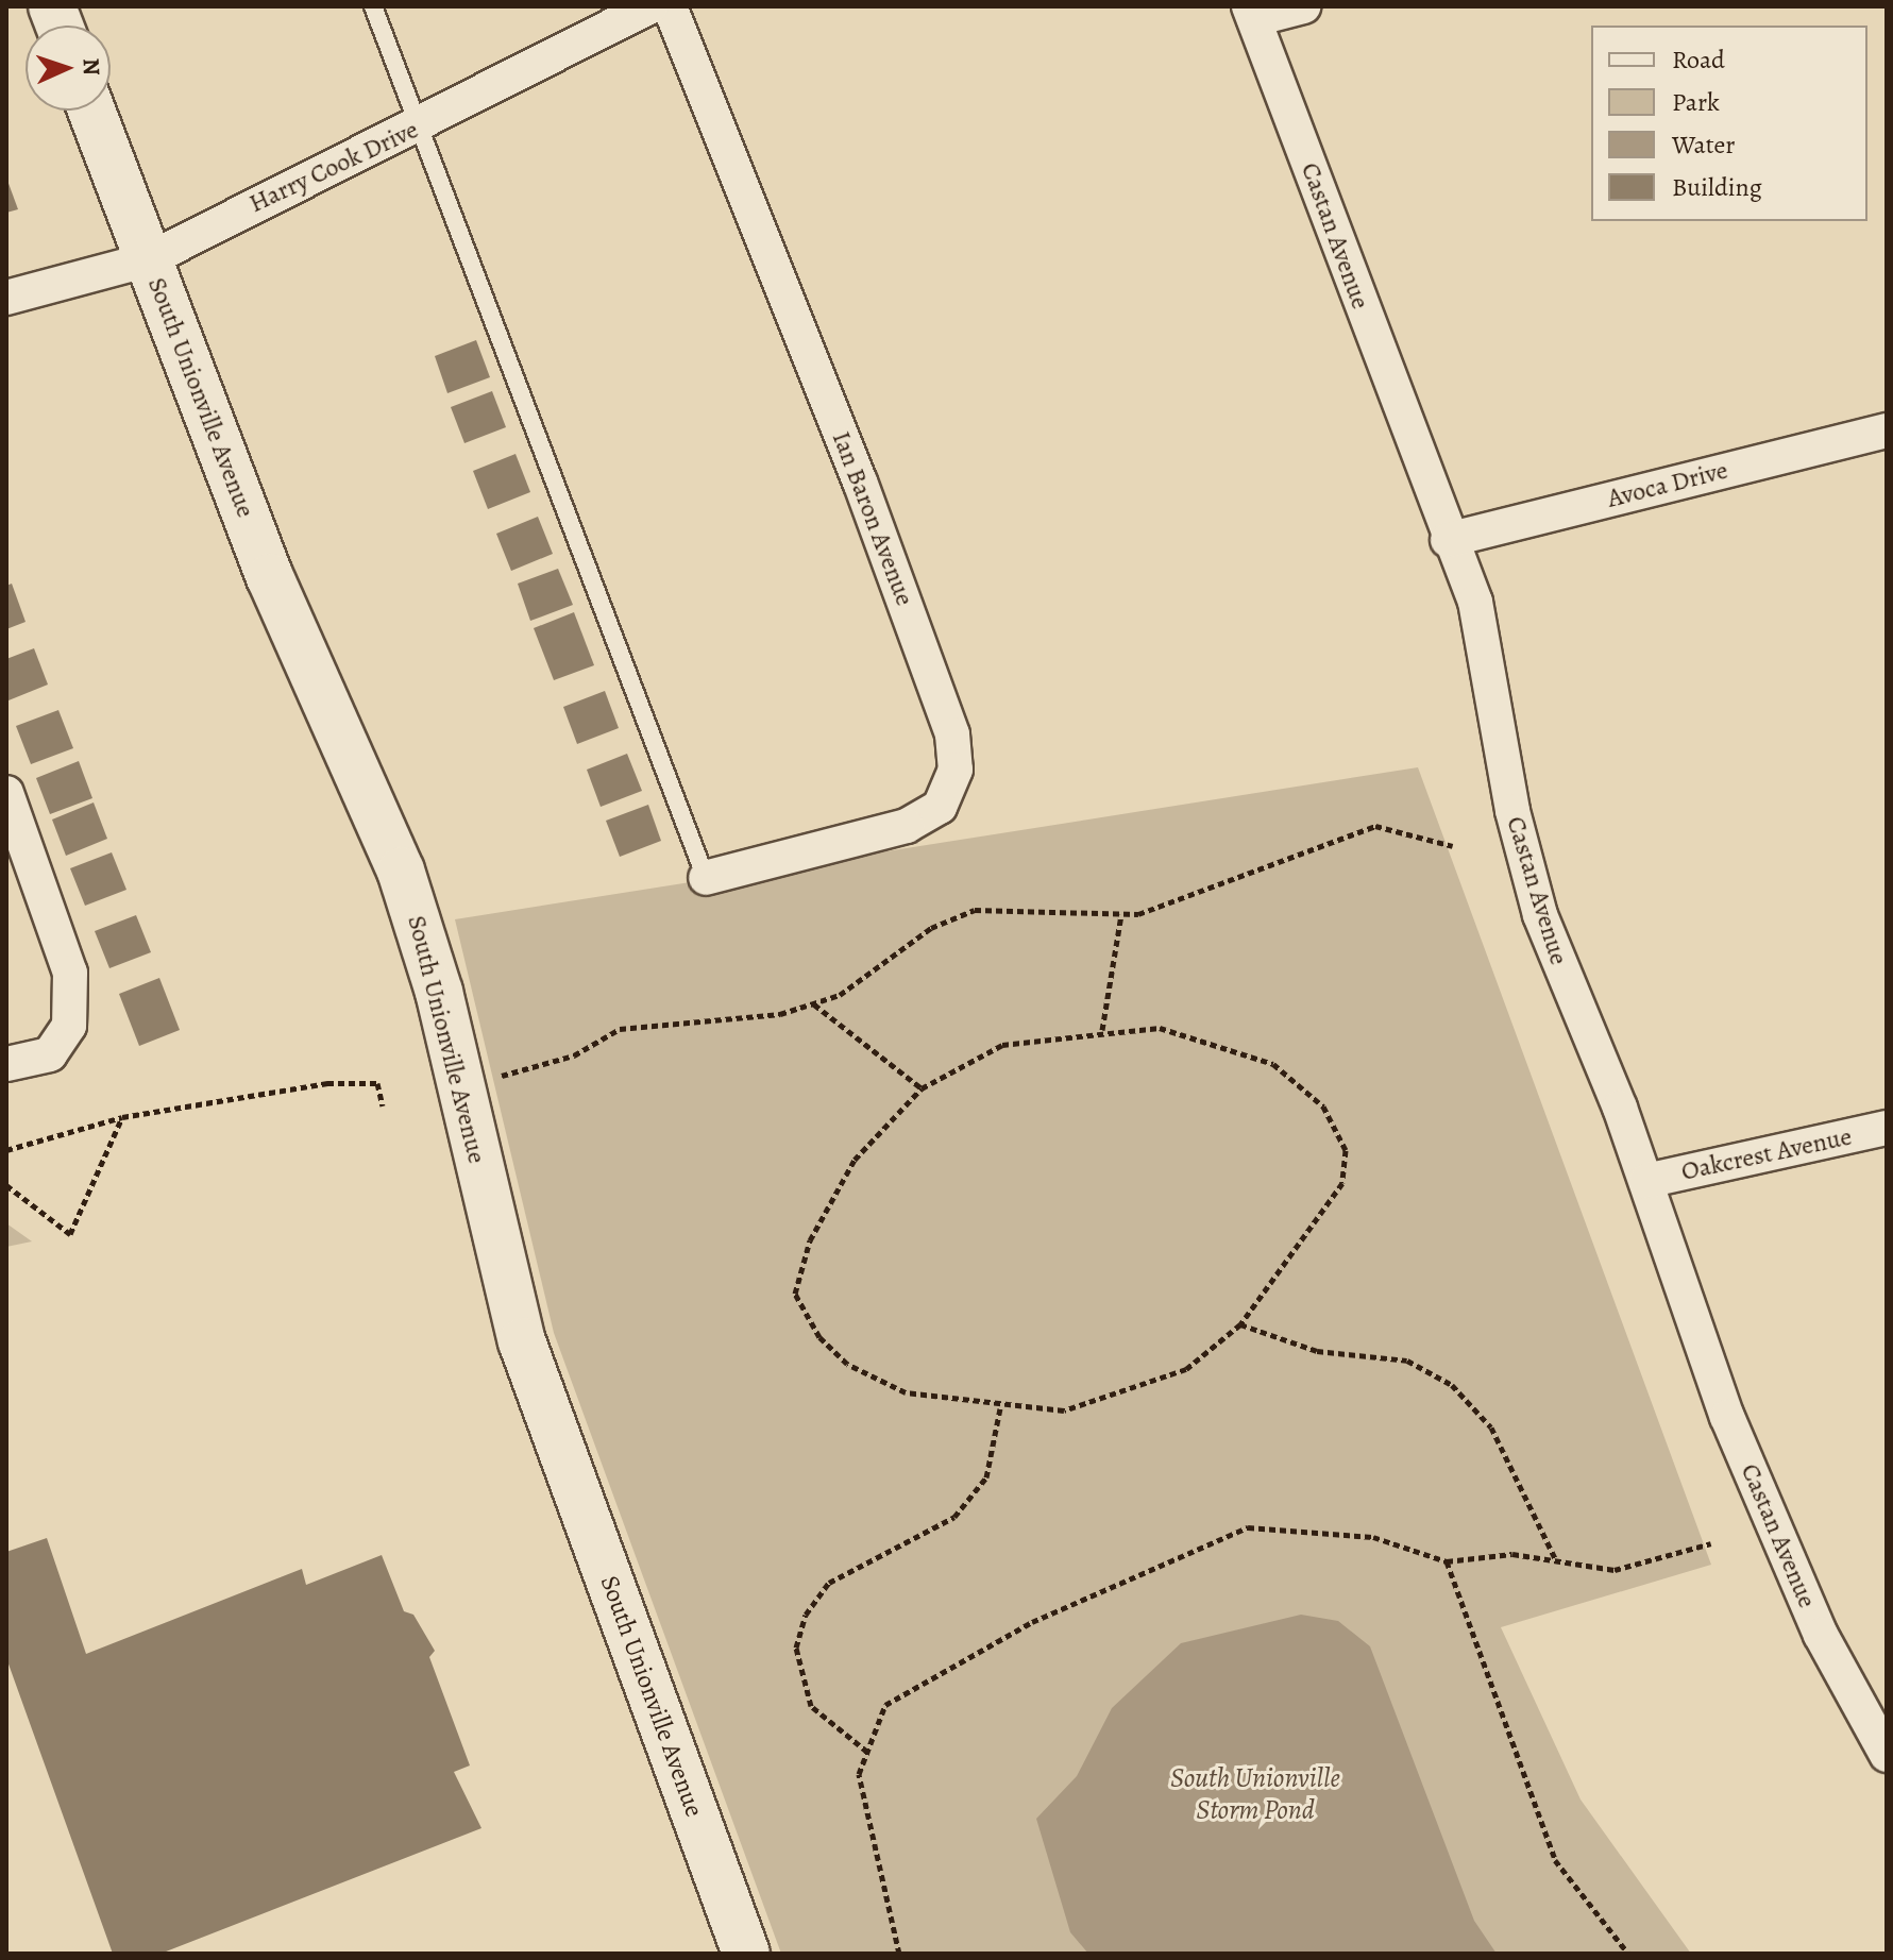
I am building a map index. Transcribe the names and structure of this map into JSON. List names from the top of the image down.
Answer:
{
  "streets": {
    "street": [
      "Harry Cook Drive",
      "Castan Avenue",
      "South Unionville Avenue",
      "Avoca Drive",
      "Ian Baron Avenue",
      "Oakcrest Avenue"
    ]
  },
  "crossings": [
    ["Harry Cook Drive", "South Unionville Avenue"],
    ["Castan Avenue", "Avoca Drive"],
    ["Castan Avenue", "Oakcrest Avenue"]
  ],
  "water": ["South Unionville Storm Pond"],
  "legend": [
    "Road",
    "Park",
    "Water",
    "Building"
  ],
  "north": "right"
}
